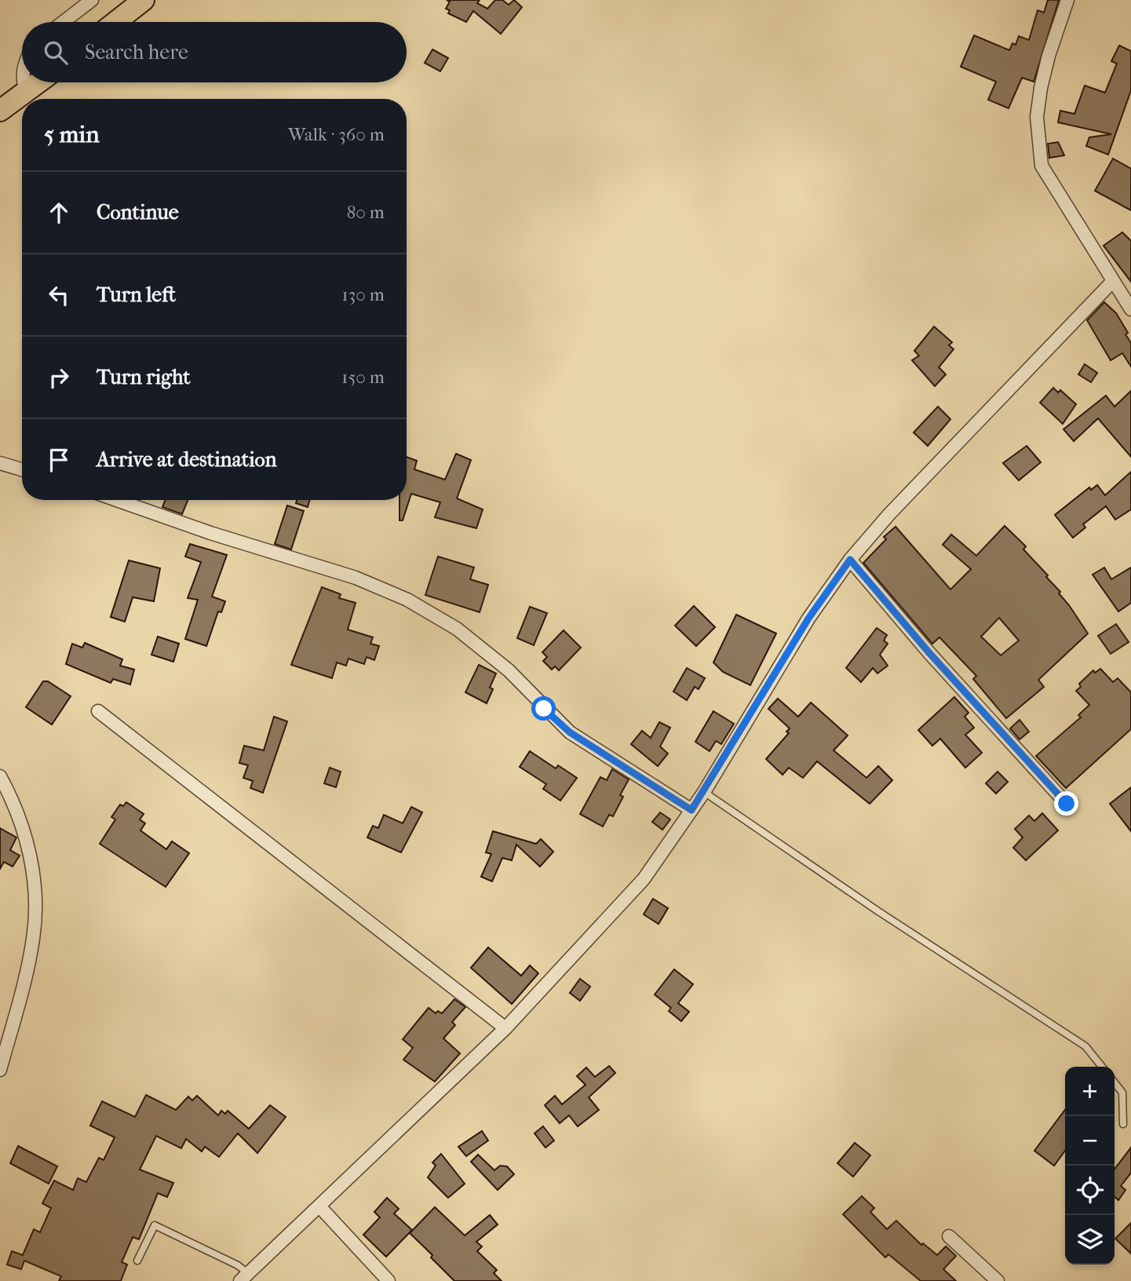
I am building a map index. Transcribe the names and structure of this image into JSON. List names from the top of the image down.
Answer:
{
  "page": {
    "search": "Search here",
    "heading": ["5 min", "Walk · 360 m"],
    "list": [
      ["Continue", "80 m"],
      ["Turn left", "130 m"],
      ["Turn right", "150 m"],
      "Arrive at destination"
    ],
    "map_buttons": ["+", "−"]
  }
}
